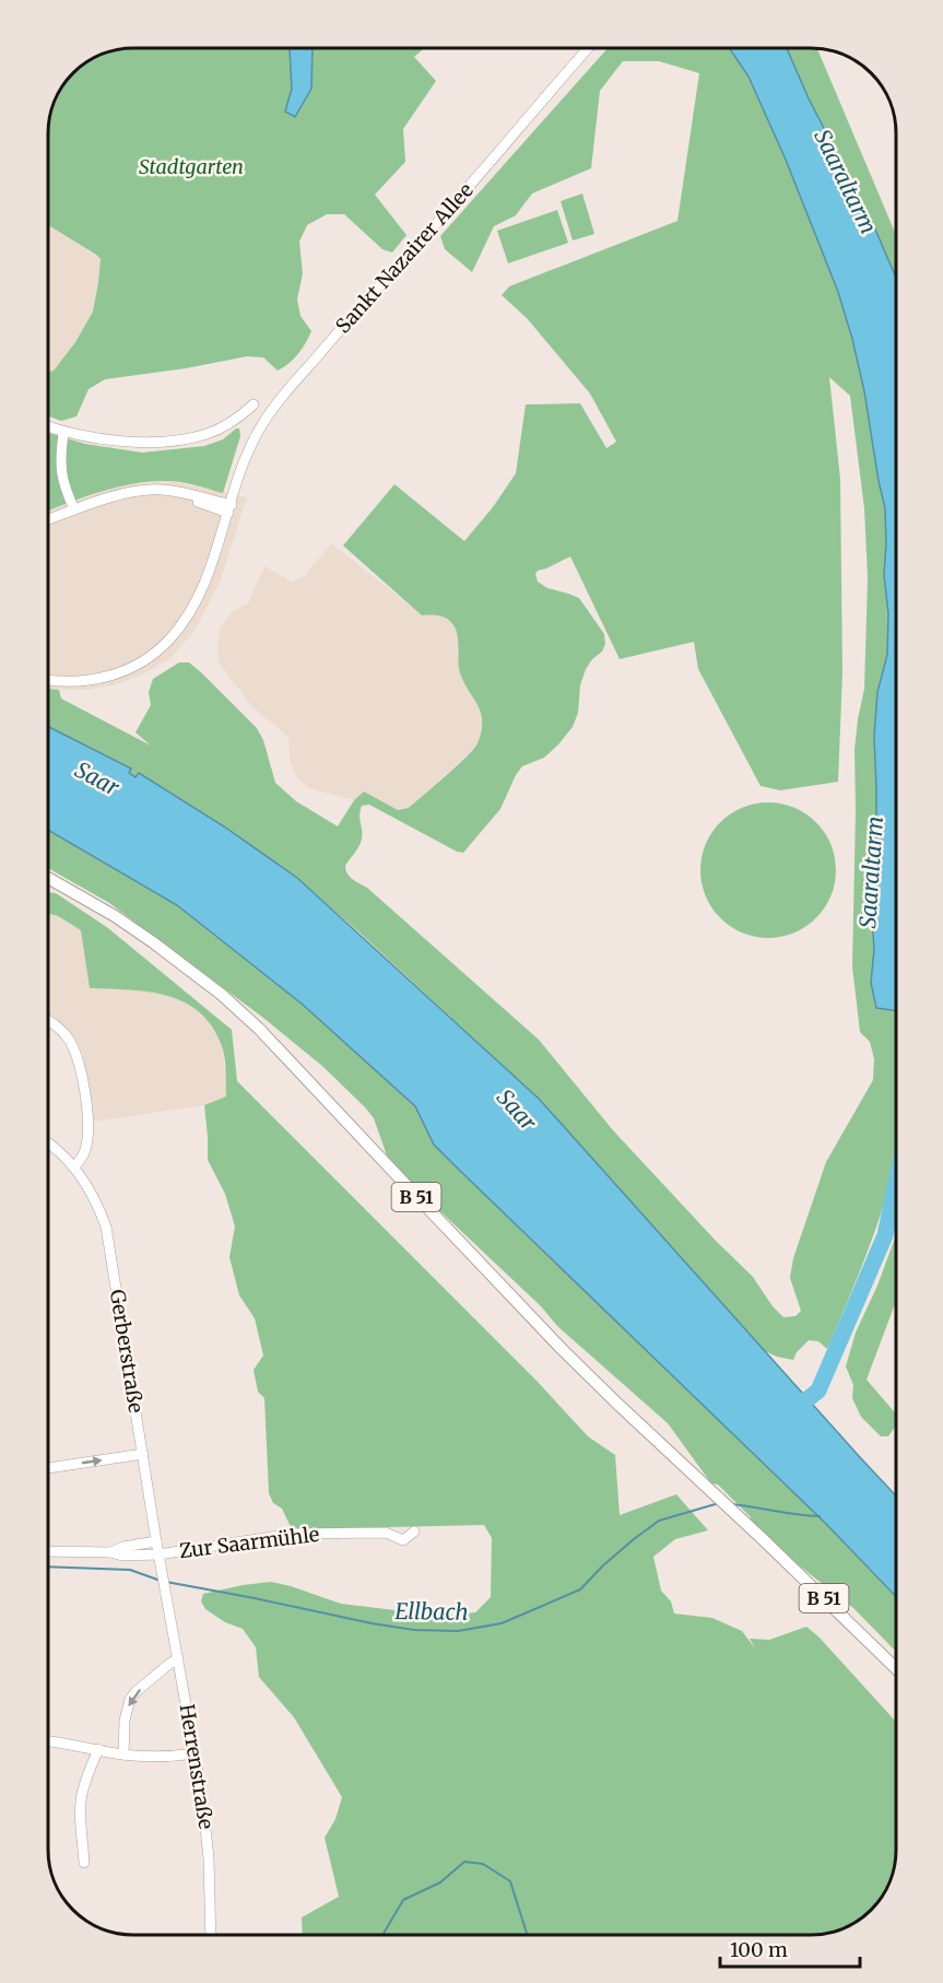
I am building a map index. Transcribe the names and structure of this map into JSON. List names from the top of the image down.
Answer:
{
  "streets": {
    "main road": ["B 51"],
    "street": [
      "Sankt Nazairer Allee",
      "Gerberstraße",
      "Zur Saarmühle",
      "Herrenstraße"
    ]
  },
  "crossings": [
    ["Gerberstraße", "Zur Saarmühle"],
    ["Gerberstraße", "Herrenstraße"]
  ],
  "water": ["Saaraltarm", "Saar", "Ellbach"],
  "parks": ["Stadtgarten"],
  "scale_bar": "100 m"
}
